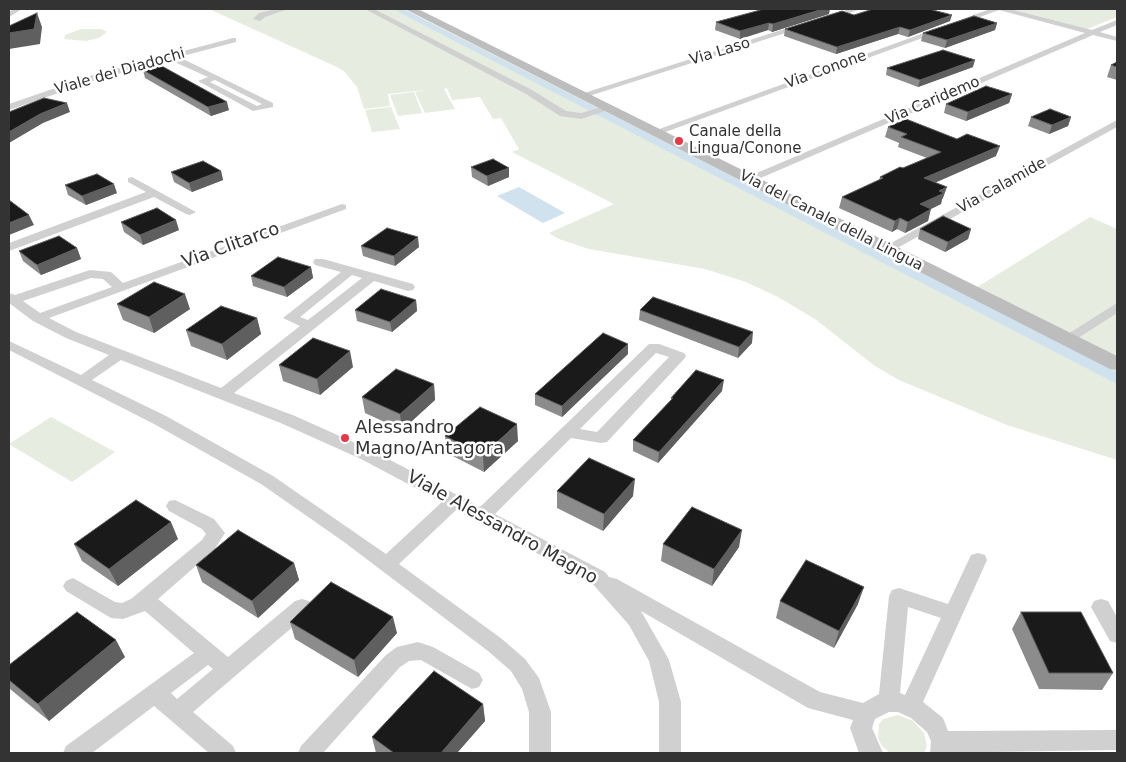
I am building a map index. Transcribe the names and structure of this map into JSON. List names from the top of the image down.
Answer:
{
  "streets": {
    "street": [
      "Via Laso",
      "Via Conone",
      "Viale dei Diadochi",
      "Via Caridemo",
      "Via Calamide",
      "Via del Canale della Lingua",
      "Via Clitarco",
      "Viale Alessandro Magno"
    ]
  },
  "crossings": [
    ["Via Laso", "Via del Canale della Lingua"],
    ["Via Conone", "Via del Canale della Lingua"],
    ["Via Caridemo", "Via del Canale della Lingua"],
    ["Via Calamide", "Via del Canale della Lingua"],
    ["Via Clitarco", "Viale Alessandro Magno"]
  ],
  "places": ["Canale della Lingua/Conone", "Alessandro Magno/Antagora"]
}
